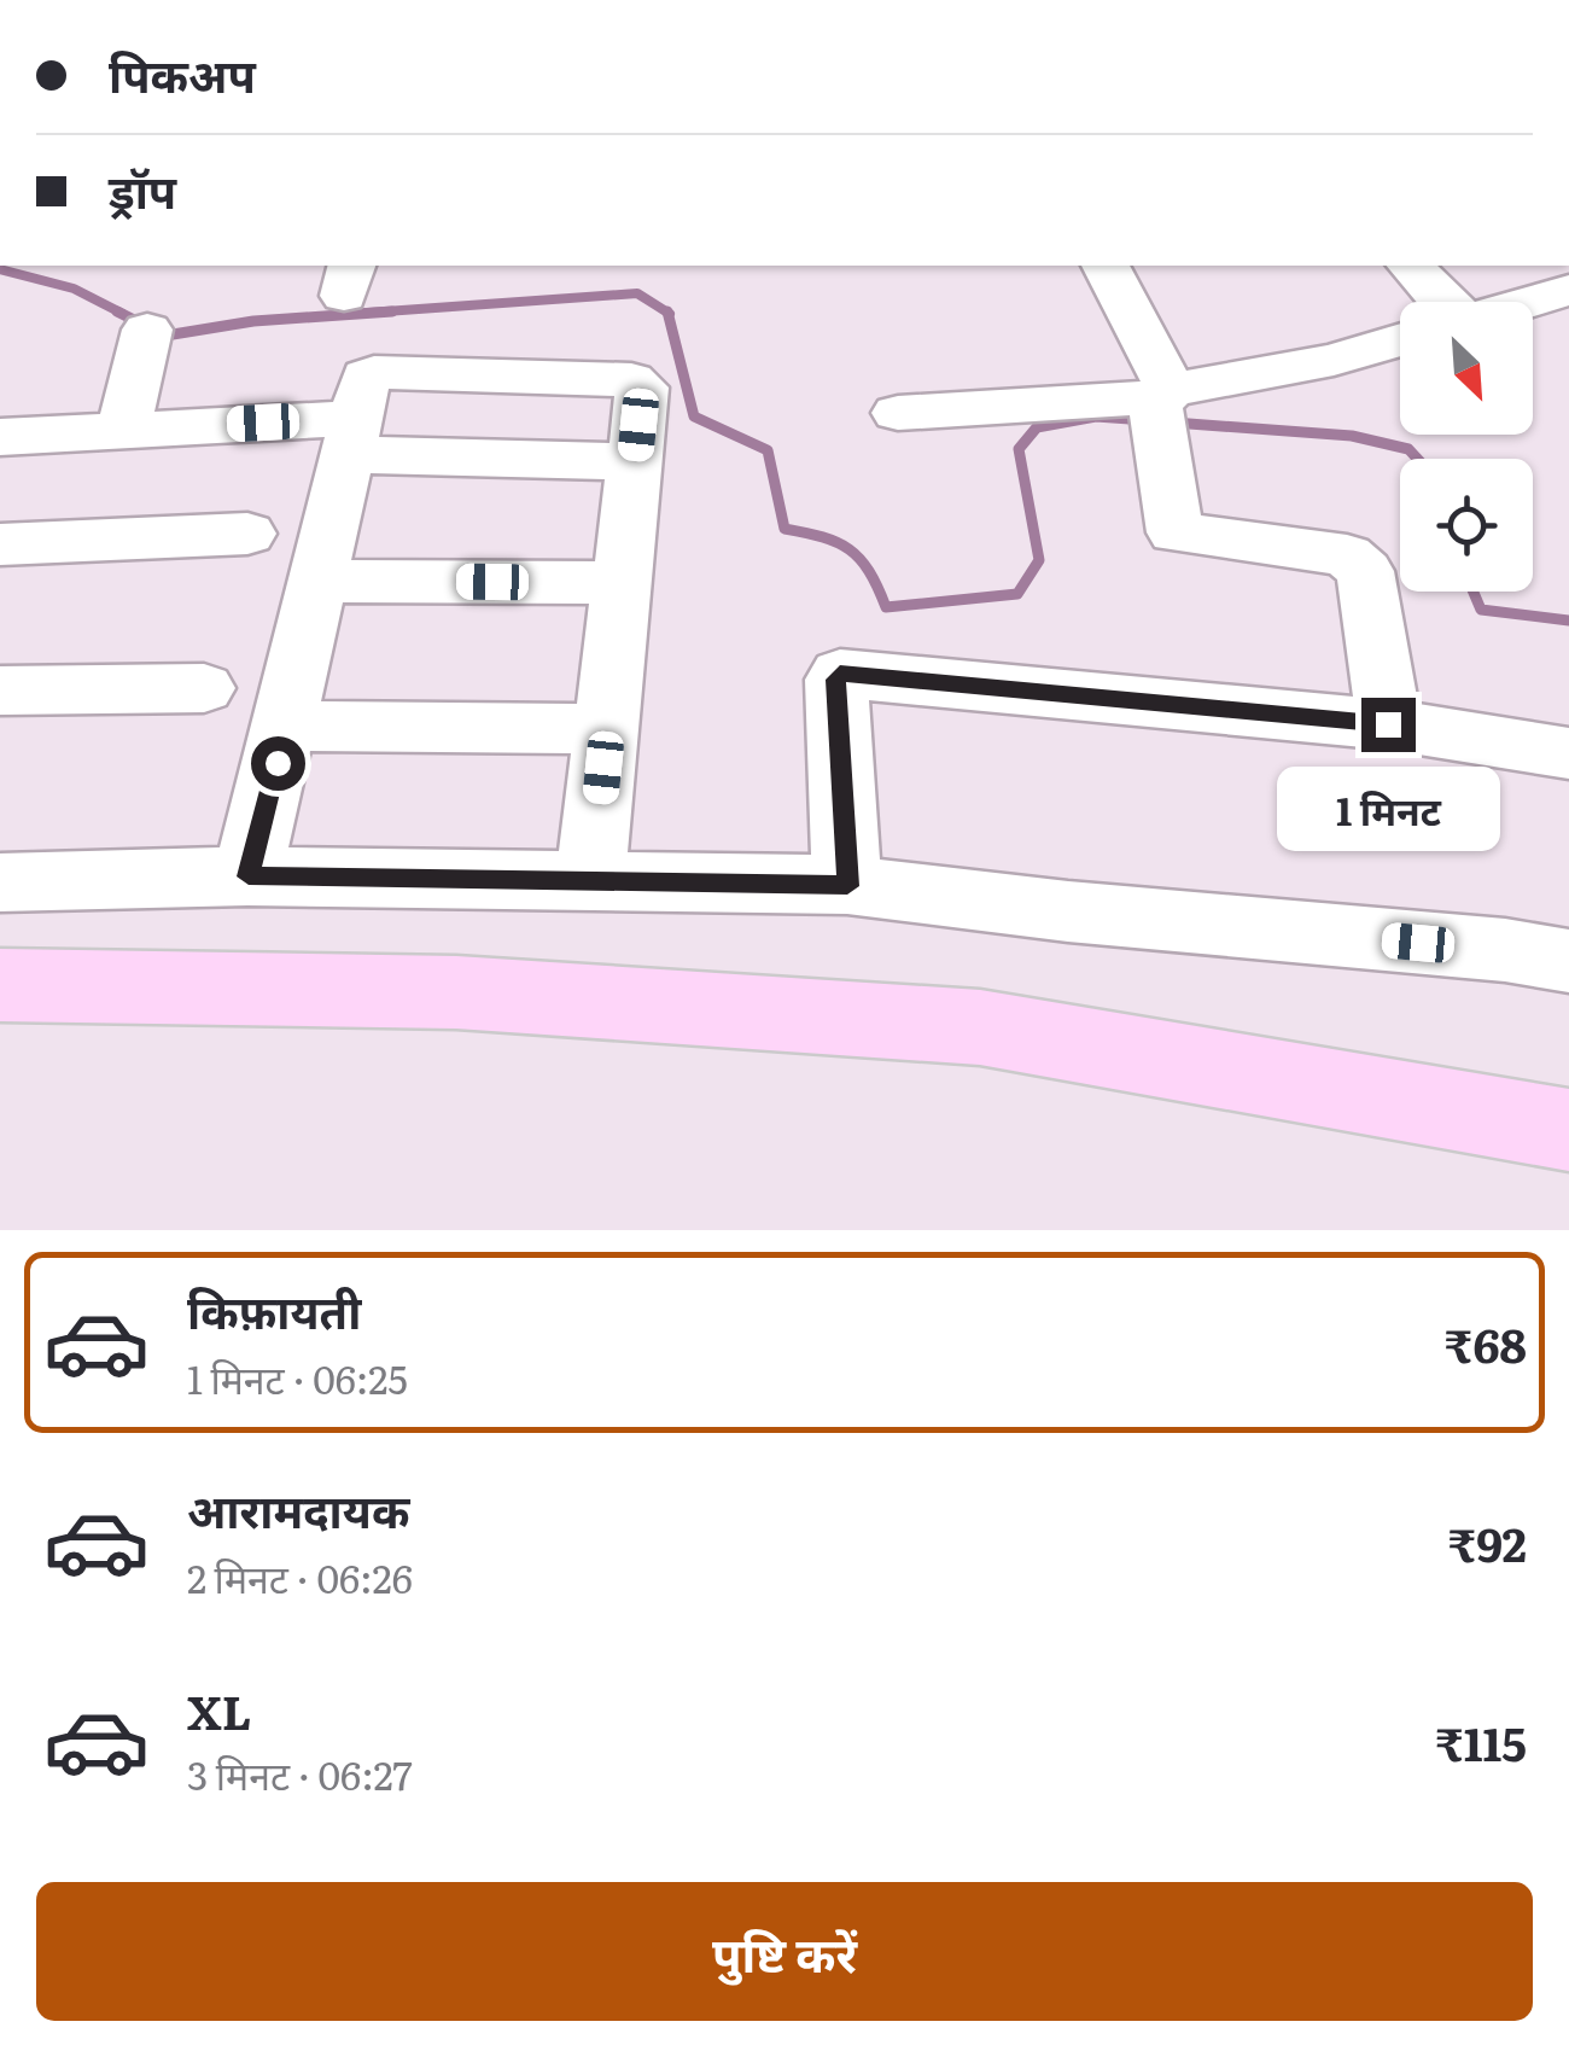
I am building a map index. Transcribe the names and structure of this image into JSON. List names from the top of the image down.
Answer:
{
  "north": "bottom right",
  "page": {
    "banner": ["पिकअप", "ड्रॉप"],
    "bubble": "1 मिनट",
    "list": [
      {
        "name": "किफ़ायती",
        "note": "1 मिनट · 06:25",
        "value": "₹68"
      },
      {
        "name": "आरामदायक",
        "note": "2 मिनट · 06:26",
        "value": "₹92"
      },
      {
        "name": "XL",
        "note": "3 मिनट · 06:27",
        "value": "₹115"
      }
    ],
    "buttons": "पुष्टि करें"
  }
}
